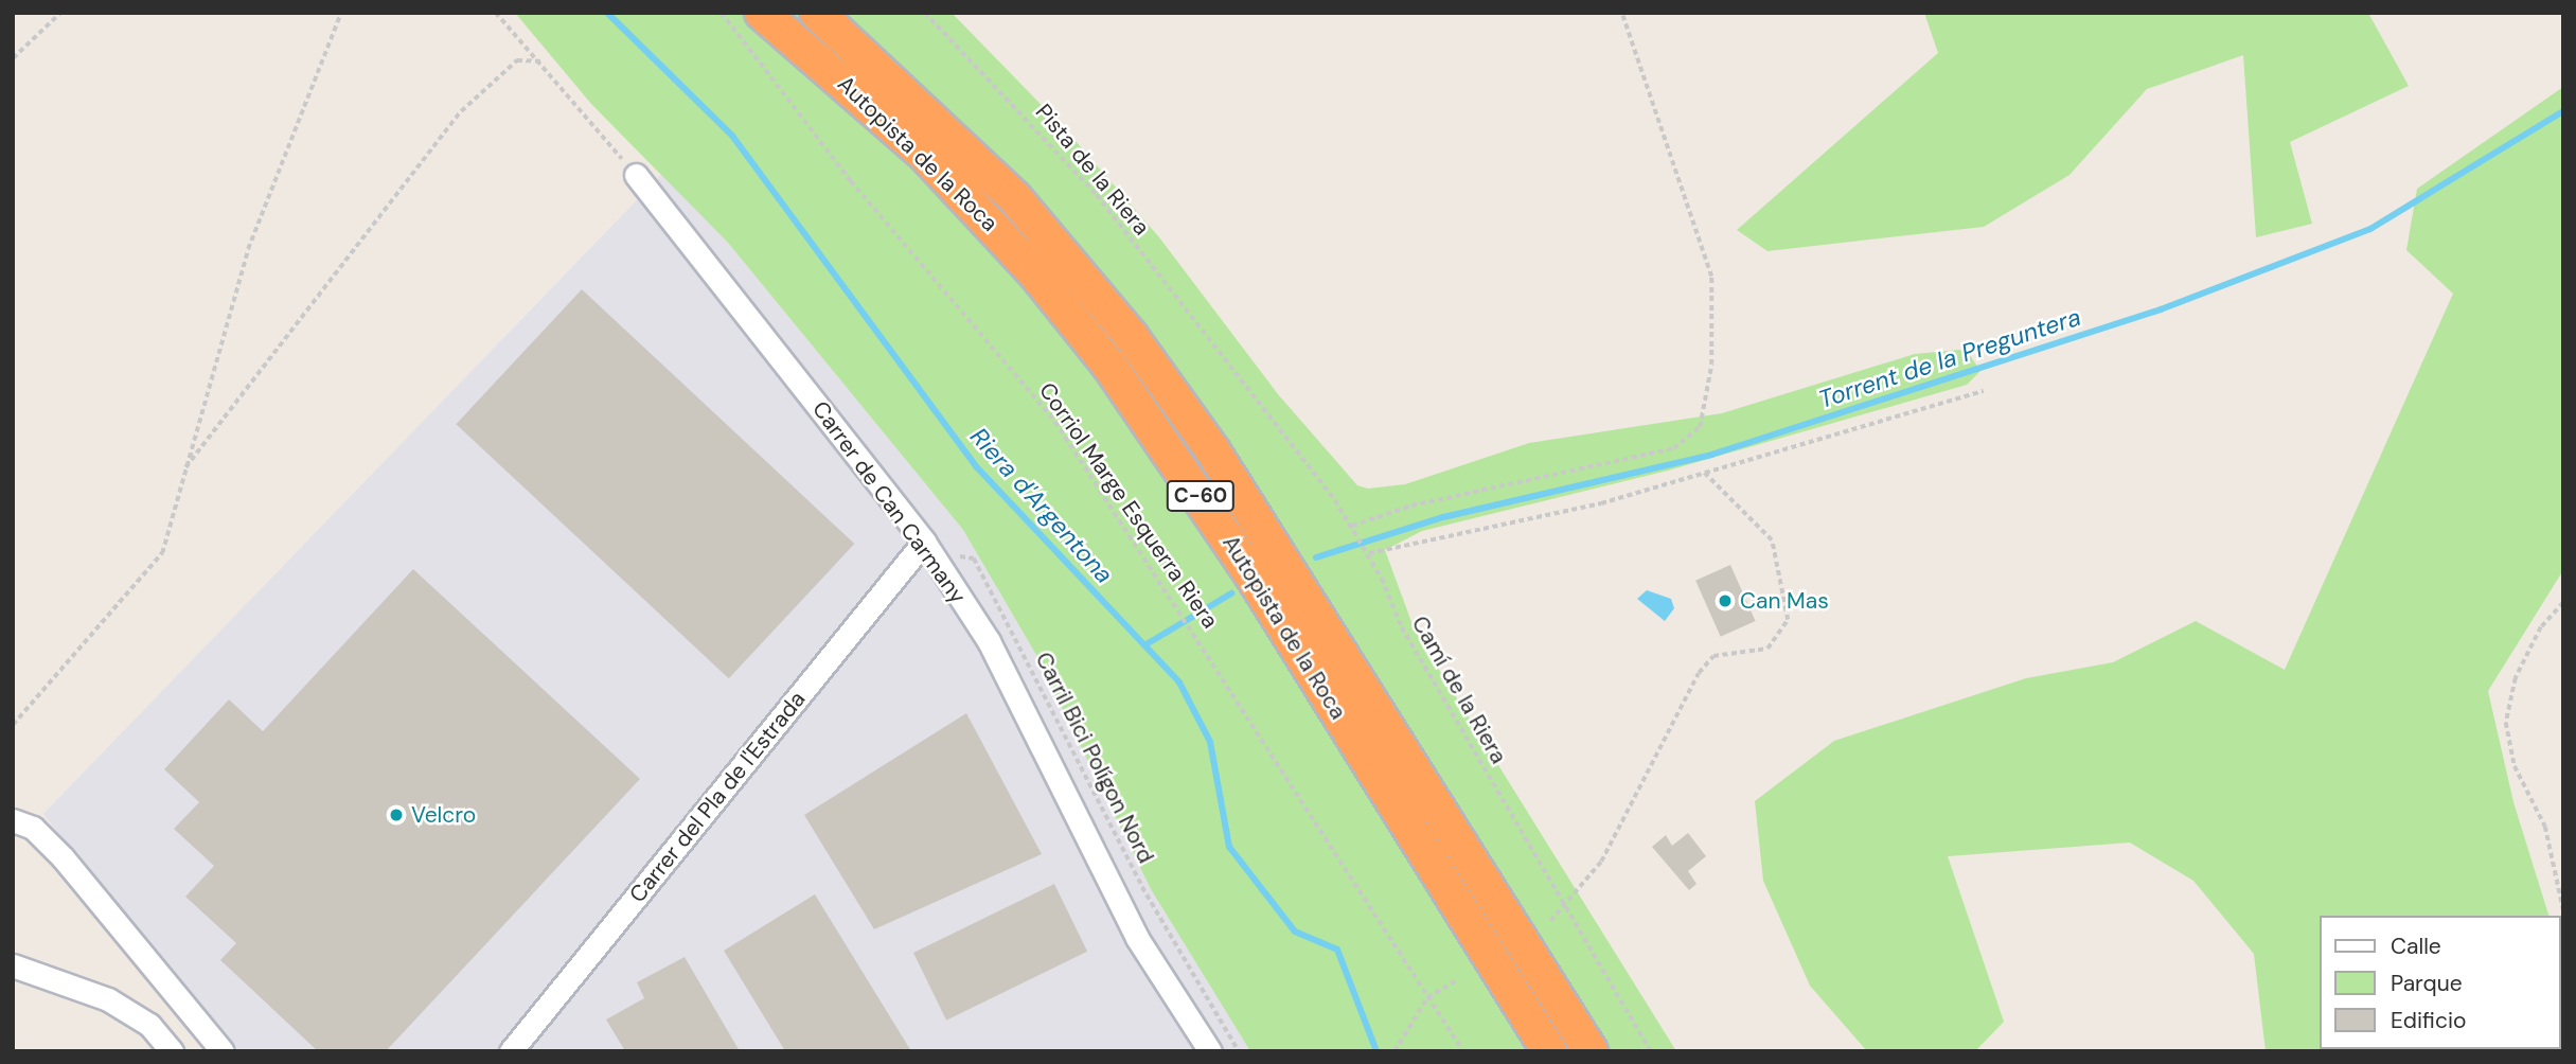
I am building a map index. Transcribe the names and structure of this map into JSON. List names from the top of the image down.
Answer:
{
  "streets": {
    "highway": ["Autopista de la Roca", "C-60"],
    "street": ["Carrer de Can Carmany", "Carrer del Pla de l'Estrada"],
    "path": [
      "Pista de la Riera",
      "Corriol Marge Esquerra Riera",
      "Camí de la Riera",
      "Carril Bici Polígon Nord"
    ]
  },
  "crossings": [
    ["Pista de la Riera", "Camí de la Riera"],
    ["Carrer de Can Carmany", "Carrer del Pla de l'Estrada"]
  ],
  "water": ["Torrent de la Preguntera", "Riera d'Argentona"],
  "places": ["Can Mas", "Velcro"],
  "legend": ["Calle", "Parque", "Edificio"]
}
